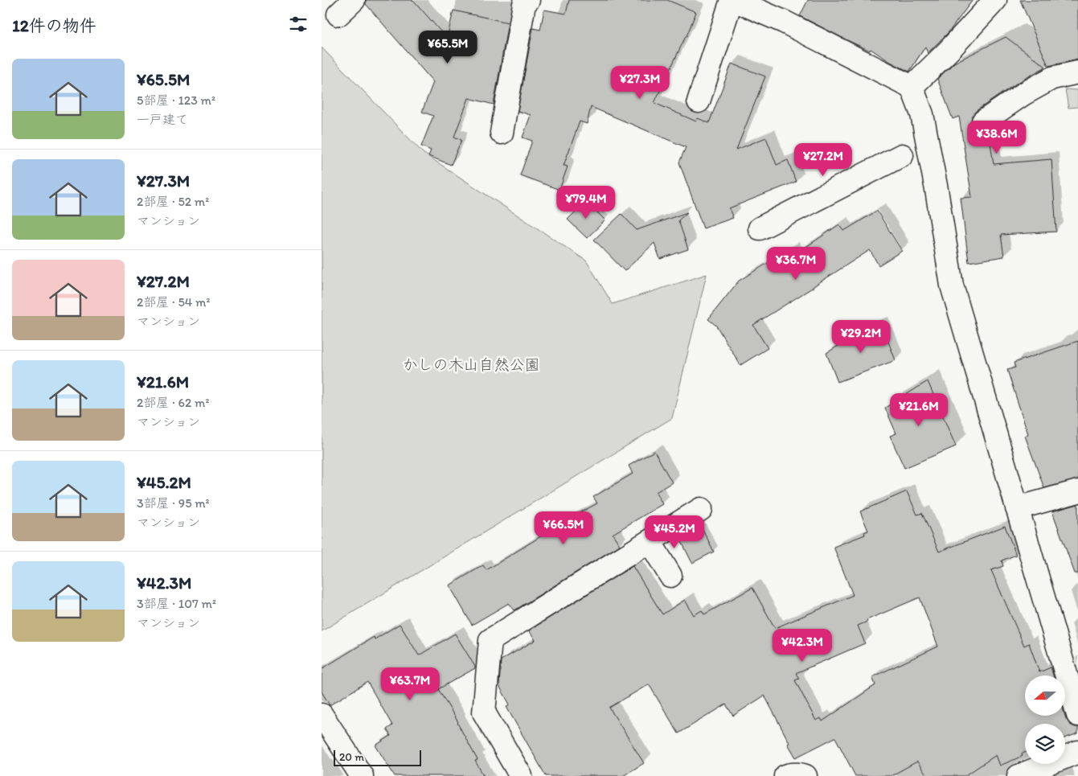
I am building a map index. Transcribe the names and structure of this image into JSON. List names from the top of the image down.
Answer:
{
  "parks": ["かしの木山自然公園"],
  "scale_bar": "20 m",
  "north": "left",
  "page": {
    "heading": "12件の物件",
    "price": [
      "¥65.5M",
      "¥27.3M",
      "¥38.6M",
      "¥27.2M",
      "¥79.4M",
      "¥36.7M",
      "¥29.2M",
      "¥21.6M",
      "¥66.5M",
      "¥45.2M",
      "¥42.3M",
      "¥63.7M"
    ],
    "list": [
      {
        "name": "¥65.5M",
        "note": "5部屋 · 123 m² · 一戸建て"
      },
      {
        "name": "¥27.3M",
        "note": "2部屋 · 52 m² · マンション"
      },
      {
        "name": "¥27.2M",
        "note": "2部屋 · 54 m² · マンション"
      },
      {
        "name": "¥21.6M",
        "note": "2部屋 · 62 m² · マンション"
      },
      {
        "name": "¥45.2M",
        "note": "3部屋 · 95 m² · マンション"
      },
      {
        "name": "¥42.3M",
        "note": "3部屋 · 107 m² · マンション"
      }
    ],
    "scale": "20 m"
  }
}
